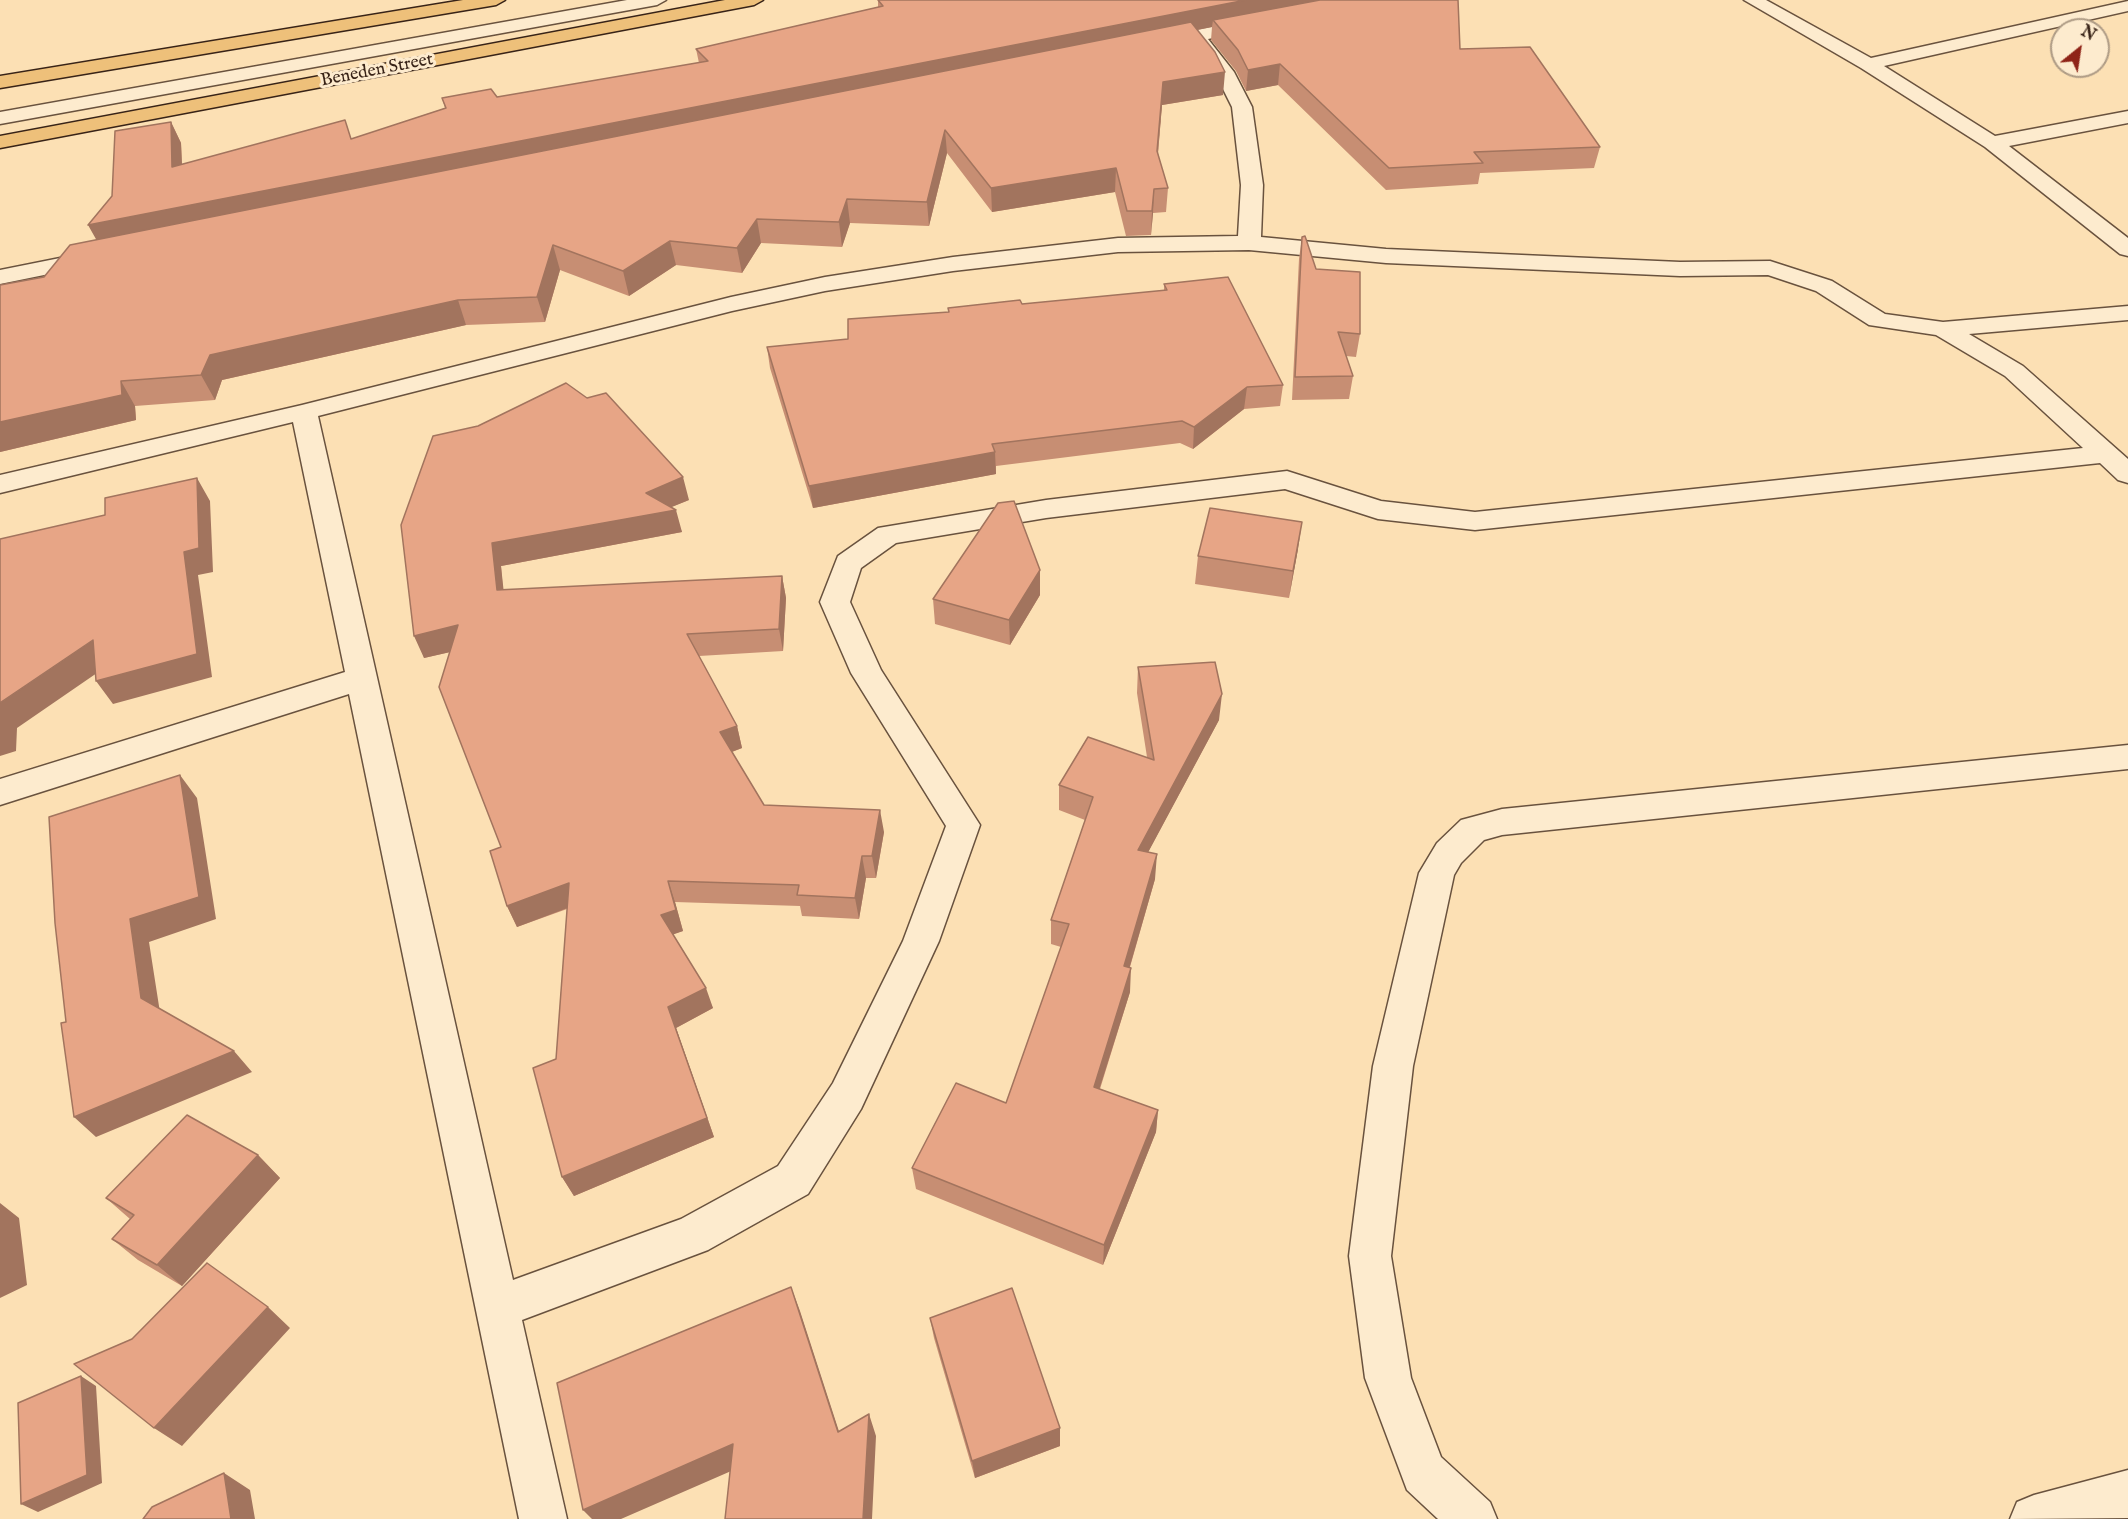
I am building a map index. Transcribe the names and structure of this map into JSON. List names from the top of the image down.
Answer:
{
  "streets": {
    "main road": ["Beneden Street"]
  },
  "north": "top right"
}
